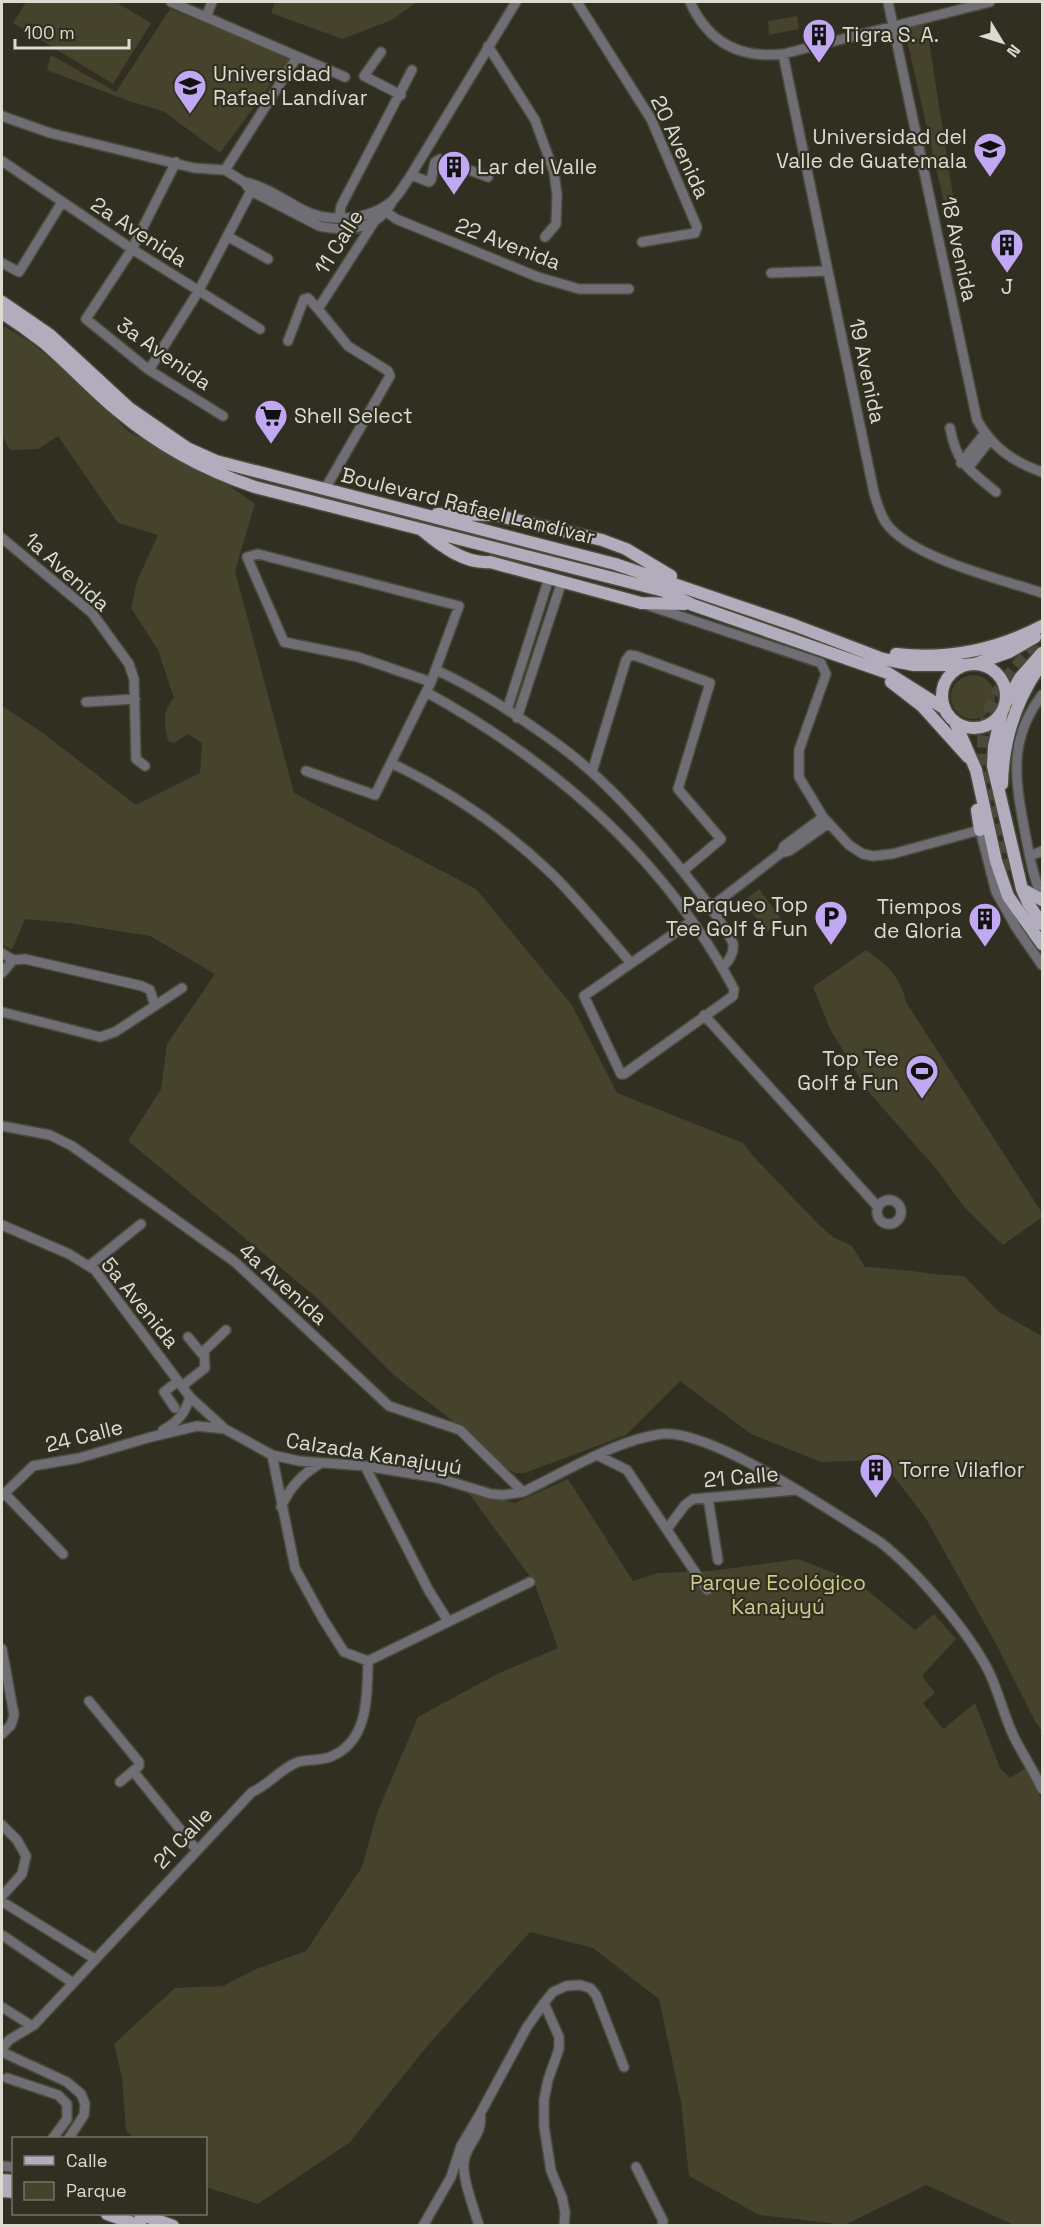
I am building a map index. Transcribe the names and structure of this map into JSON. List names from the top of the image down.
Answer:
{
  "streets": {
    "main road": ["Boulevard Rafael Landívar"],
    "street": [
      "20 Avenida",
      "2a Avenida",
      "11 Calle",
      "22 Avenida",
      "18 Avenida",
      "3a Avenida",
      "19 Avenida",
      "1a Avenida",
      "4a Avenida",
      "5a Avenida",
      "24 Calle",
      "Calzada Kanajuyú",
      "21 Calle"
    ]
  },
  "crossings": [
    ["2a Avenida", "3a Avenida"],
    ["11 Calle", "22 Avenida"],
    ["4a Avenida", "Calzada Kanajuyú"],
    ["5a Avenida", "24 Calle"],
    ["5a Avenida", "Calzada Kanajuyú"],
    ["24 Calle", "Calzada Kanajuyú"]
  ],
  "parks": ["Parque Ecológico Kanajuyú"],
  "places": {
    "building": [
      "Tigra S. A.",
      "Lar del Valle",
      "J",
      "Tiempos de Gloria",
      "Torre Vilaflor"
    ],
    "school or university": ["Universidad Rafael Landívar", "Universidad del Valle de Guatemala"],
    "supermarket": ["Shell Select"],
    "parking": ["Parqueo Top Tee Golf & Fun"],
    "sports": ["Top Tee Golf & Fun"]
  },
  "legend": ["Calle", "Parque"],
  "scale_bar": "100 m",
  "north": "bottom right"
}
